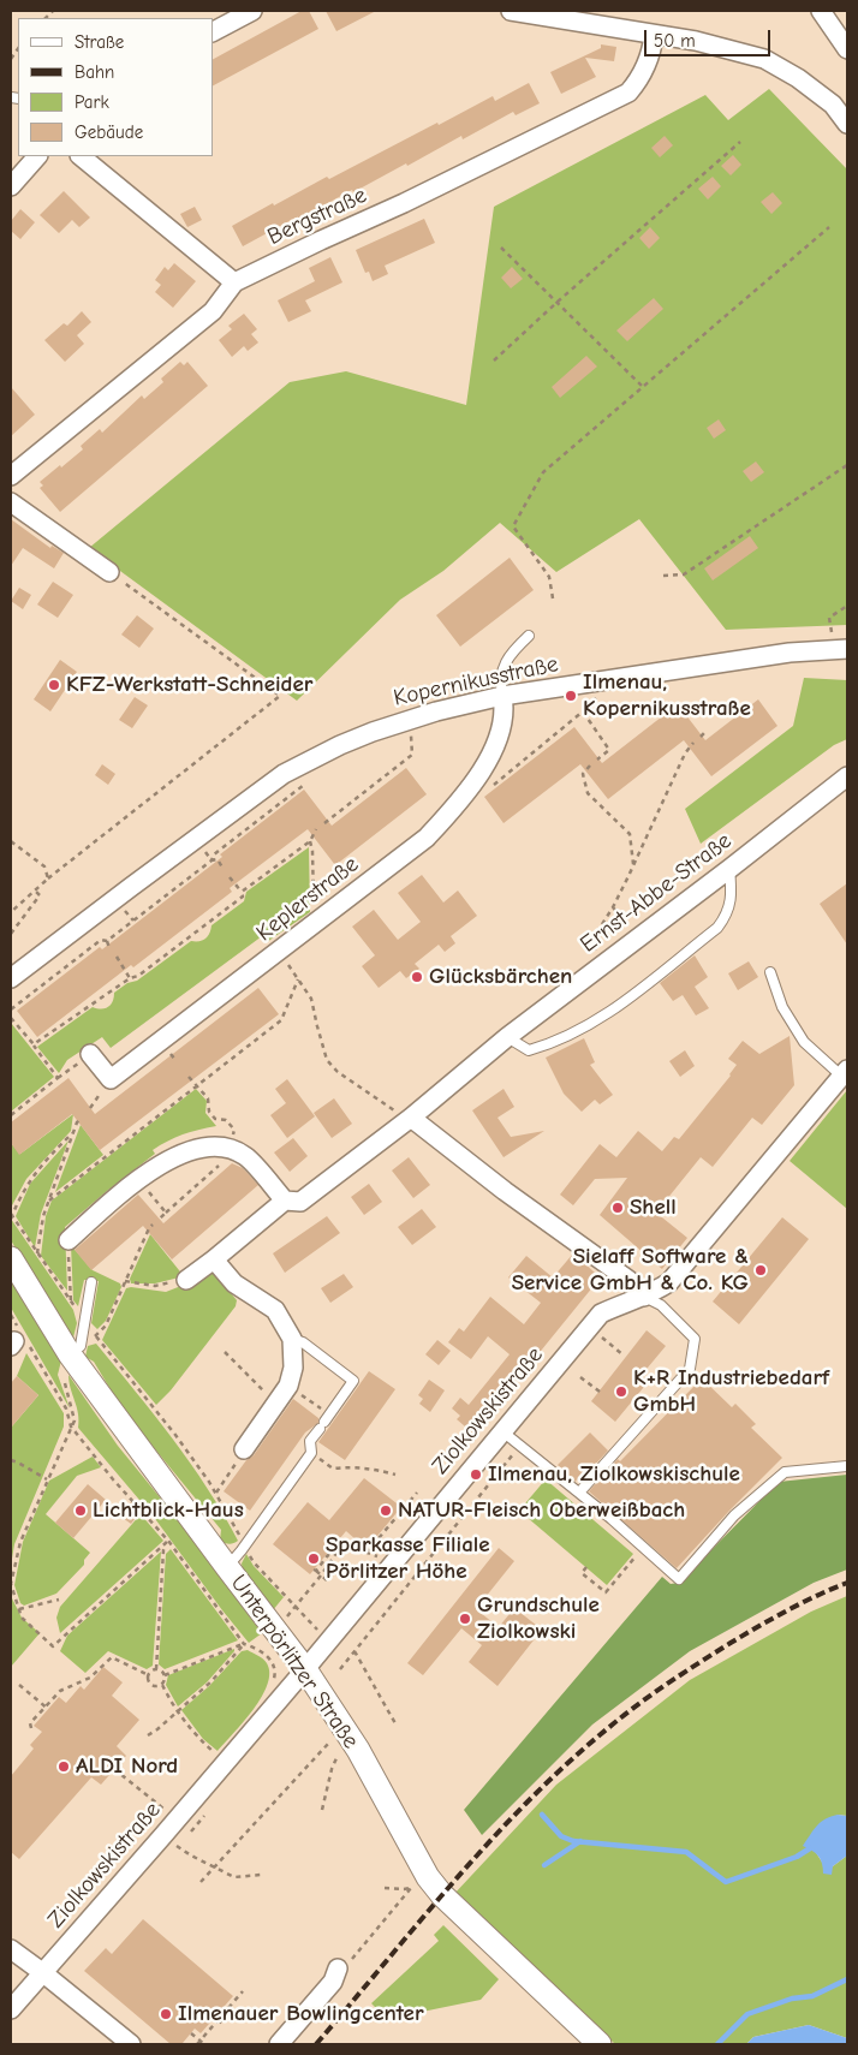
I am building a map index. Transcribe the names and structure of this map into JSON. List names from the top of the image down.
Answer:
{
  "streets": {
    "street": [
      "Bergstraße",
      "Kopernikusstraße",
      "Ernst-Abbe-Straße",
      "Keplerstraße",
      "Ziolkowskistraße",
      "Unterpörlitzer Straße"
    ]
  },
  "crossings": [
    ["Kopernikusstraße", "Keplerstraße"],
    ["Ziolkowskistraße", "Unterpörlitzer Straße"]
  ],
  "places": [
    "KFZ-Werkstatt-Schneider",
    "Ilmenau, Kopernikusstraße",
    "Glücksbärchen",
    "Shell",
    "Sielaff Software & Service GmbH & Co. KG",
    "K+R Industriebedarf GmbH",
    "Ilmenau, Ziolkowskischule",
    "Lichtblick-Haus",
    "NATUR-Fleisch Oberweißbach",
    "Sparkasse Filiale Pörlitzer Höhe",
    "Grundschule Ziolkowski",
    "ALDI Nord",
    "Ilmenauer Bowlingcenter"
  ],
  "legend": [
    "Straße",
    "Bahn",
    "Park",
    "Gebäude"
  ],
  "scale_bar": "50 m"
}
